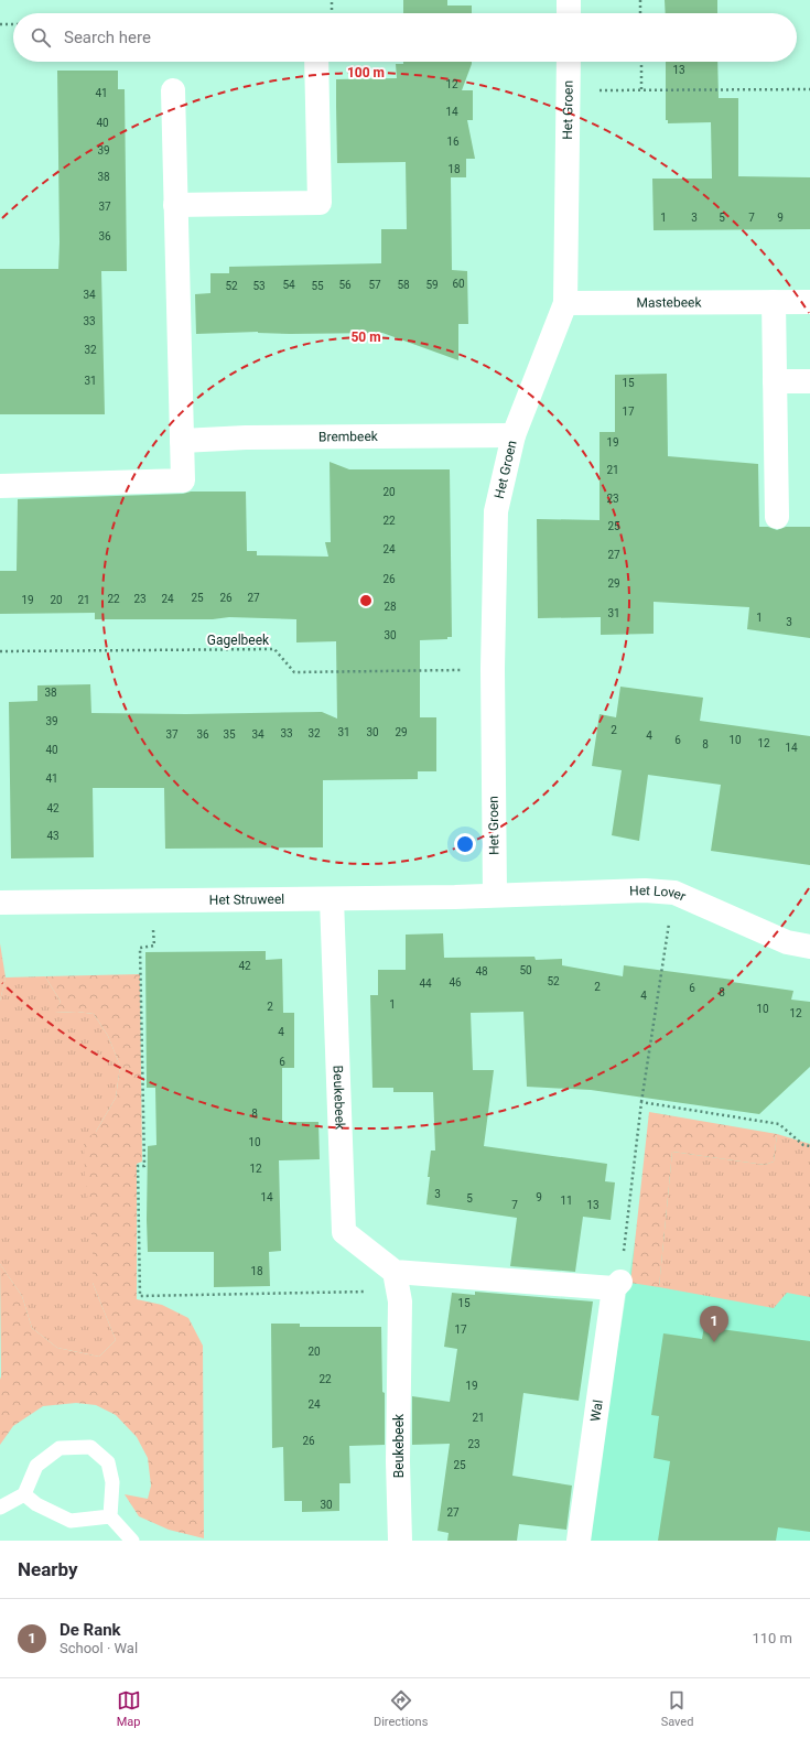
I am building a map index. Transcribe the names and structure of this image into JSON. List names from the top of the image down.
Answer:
{
  "streets": {
    "street": [
      "Het Groen",
      "Mastebeek",
      "Brembeek",
      "Het Lover",
      "Het Struweel",
      "Beukebeek",
      "Wal"
    ],
    "path": ["Gagelbeek"]
  },
  "crossings": [
    ["Het Groen", "Mastebeek"],
    ["Het Groen", "Brembeek"],
    ["Het Groen", "Gagelbeek"],
    ["Het Groen", "Het Lover"],
    ["Het Groen", "Het Struweel"],
    ["Het Lover", "Het Struweel"],
    ["Het Struweel", "Beukebeek"]
  ],
  "house_numbers": [
    "13",
    "12",
    "41",
    "14",
    "40",
    "16",
    "39",
    "18",
    "38",
    "37",
    "1",
    "3",
    "5",
    "7",
    "9",
    "36",
    "60",
    "54",
    "56",
    "57",
    "58",
    "59",
    "52",
    "53",
    "55",
    "34",
    "33",
    "32",
    "31",
    "15",
    "17",
    "19",
    "21",
    "20",
    "23",
    "22",
    "25",
    "24",
    "27",
    "26",
    "29",
    "25",
    "26",
    "27",
    "22",
    "23",
    "24",
    "19",
    "20",
    "21",
    "28",
    "31",
    "1",
    "3",
    "30",
    "38",
    "39",
    "2",
    "31",
    "30",
    "29",
    "33",
    "32",
    "37",
    "36",
    "35",
    "34",
    "4",
    "6",
    "10",
    "12",
    "8",
    "14",
    "40",
    "41",
    "42",
    "43",
    "42",
    "50",
    "48",
    "52",
    "46",
    "44",
    "2",
    "6",
    "8",
    "4",
    "1",
    "2",
    "10",
    "12",
    "4",
    "6",
    "8",
    "10",
    "12",
    "3",
    "14",
    "9",
    "5",
    "11",
    "7",
    "13",
    "18",
    "15",
    "17",
    "20",
    "22",
    "19",
    "24",
    "21",
    "26",
    "23",
    "25",
    "30",
    "27"
  ],
  "page": {
    "search": "Search here",
    "pins": "1",
    "heading": "Nearby",
    "list": [
      {
        "mark": "1",
        "name": "De Rank",
        "note": "School · Wal",
        "value": "110 m"
      }
    ],
    "nav": ["Map", "Directions", "Saved"]
  },
  "rings": ["100 m", "50 m"]
}
